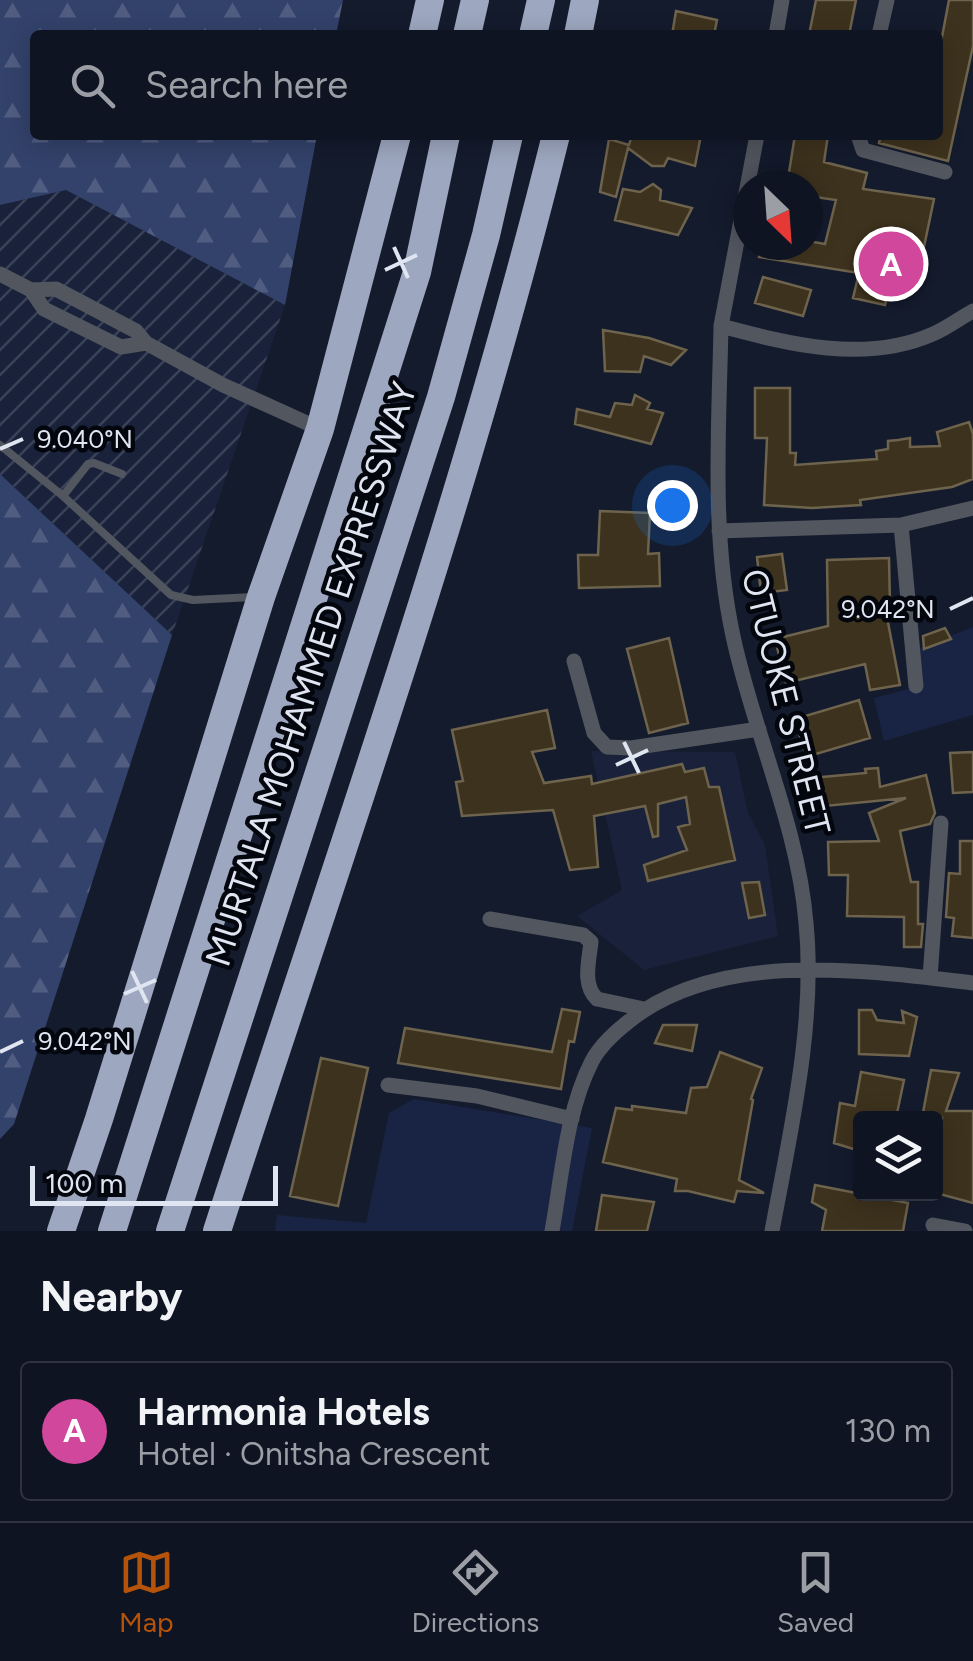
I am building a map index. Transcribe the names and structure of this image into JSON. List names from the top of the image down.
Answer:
{
  "streets": {
    "highway": ["MURTALA MOHAMMED EXPRESSWAY"],
    "street": ["OTUOKE STREET"]
  },
  "scale_bar": "100 m",
  "north": "bottom right",
  "page": {
    "search": "Search here",
    "pins": "A",
    "scale": "100 m",
    "heading": "Nearby",
    "list": [
      {
        "mark": "A",
        "name": "Harmonia Hotels",
        "note": "Hotel · Onitsha Crescent",
        "value": "130 m"
      }
    ],
    "nav": ["Map", "Directions", "Saved"]
  },
  "coordinates": ["9.040°N", "9.042°N"]
}
